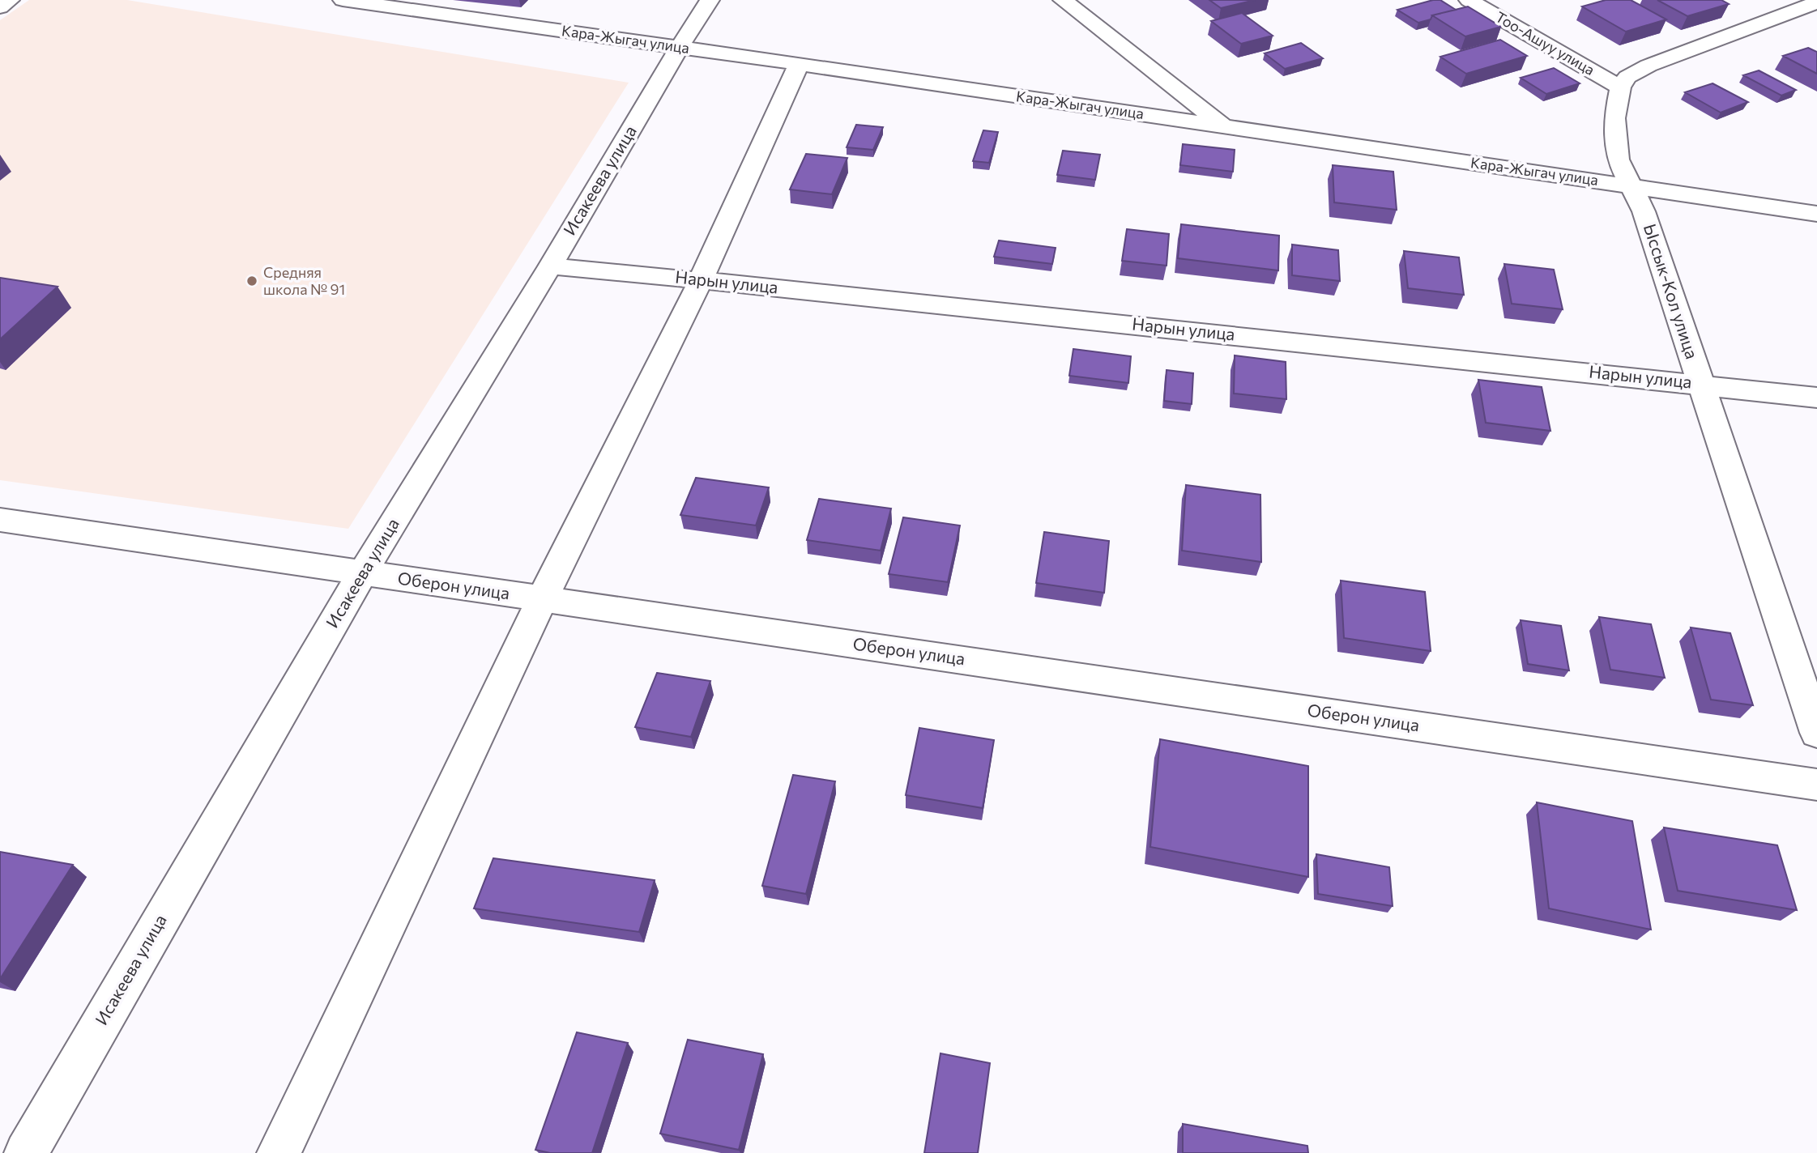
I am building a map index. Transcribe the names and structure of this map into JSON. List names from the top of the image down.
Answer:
{
  "streets": {
    "street": [
      "Кара-Жыгач улица",
      "Тоо-Ашуу улица",
      "Исакеева улица",
      "Нарын улица",
      "Ыссык-Кол улица",
      "Оберон улица"
    ]
  },
  "crossings": [
    ["Кара-Жыгач улица", "Исакеева улица"],
    ["Кара-Жыгач улица", "Ыссык-Кол улица"],
    ["Тоо-Ашуу улица", "Ыссык-Кол улица"],
    ["Исакеева улица", "Нарын улица"],
    ["Исакеева улица", "Оберон улица"],
    ["Нарын улица", "Ыссык-Кол улица"]
  ],
  "places": ["Средняя школа № 91"]
}
